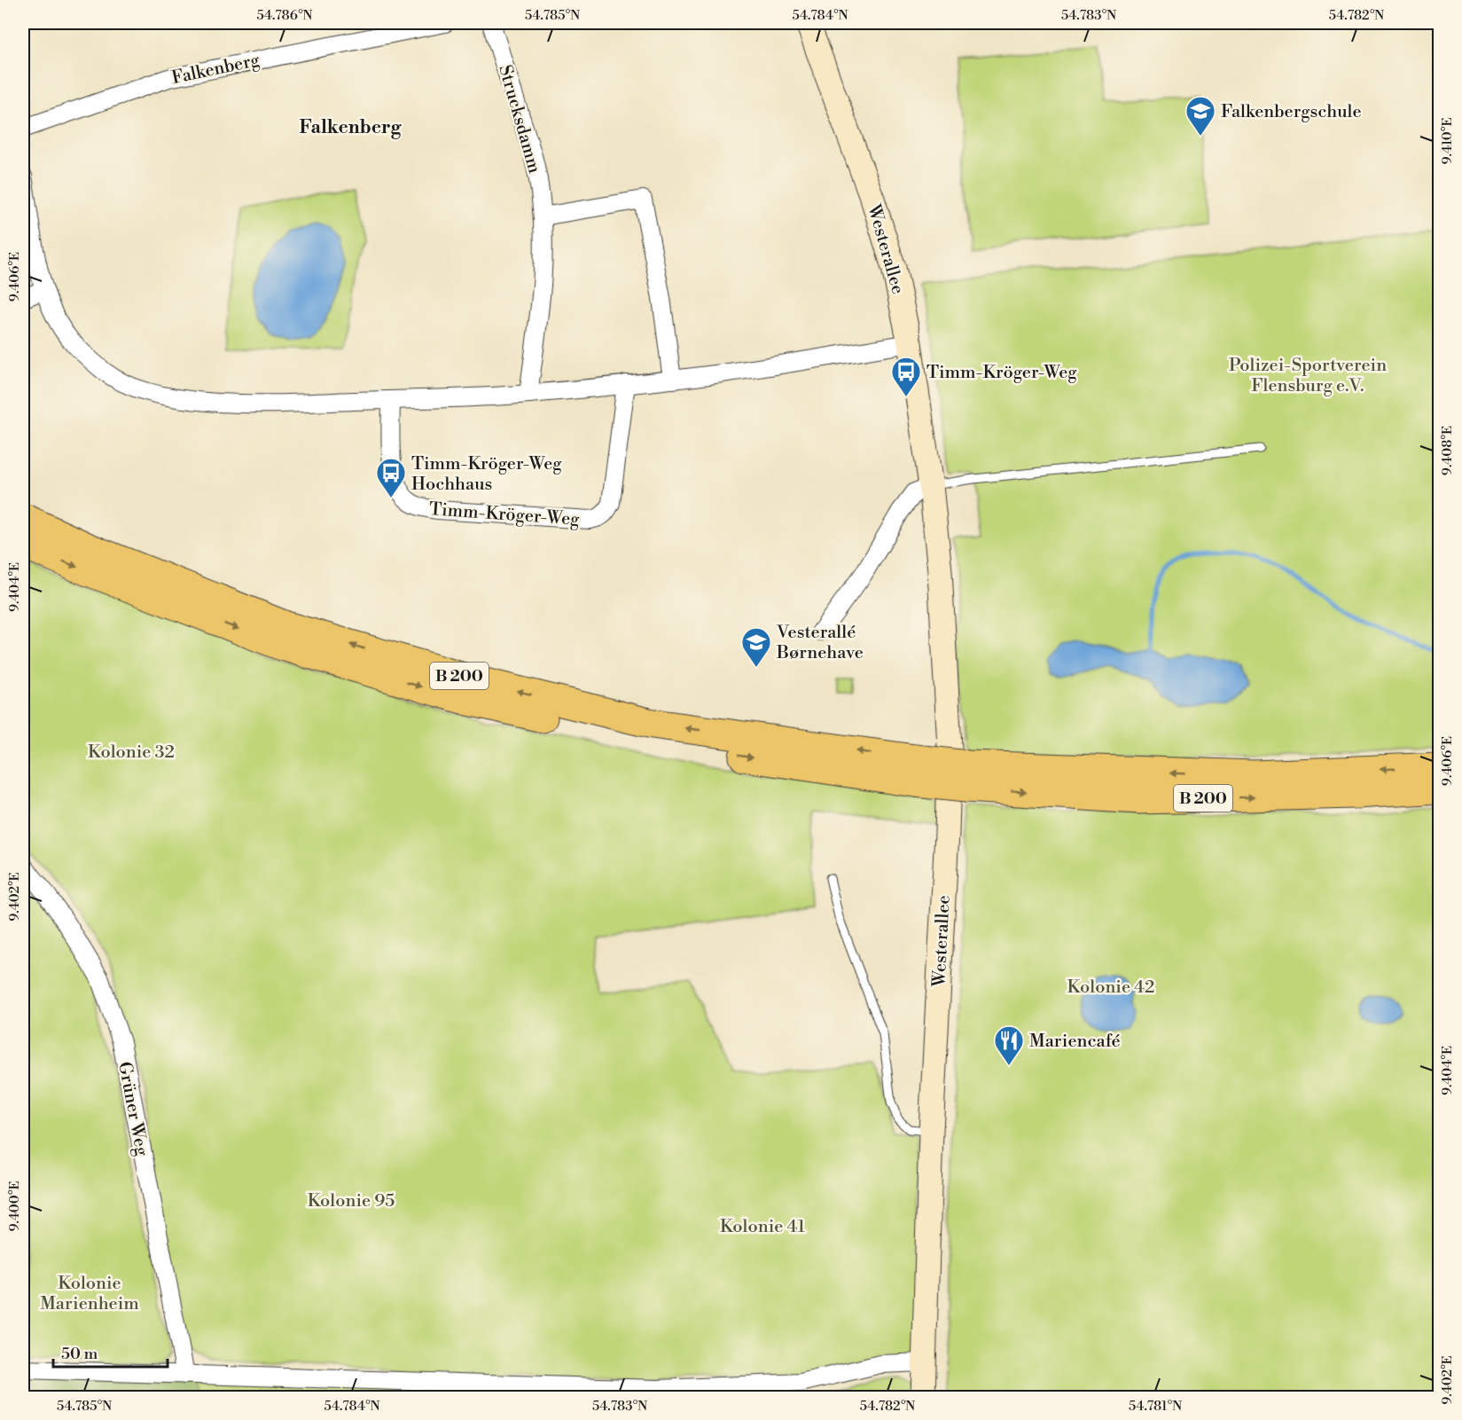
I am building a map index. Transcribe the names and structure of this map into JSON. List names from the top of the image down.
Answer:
{
  "streets": {
    "highway": ["B 200"],
    "street": [
      "Falkenberg",
      "Strucksdamm",
      "Westerallee",
      "Timm-Kröger-Weg",
      "Grüner Weg"
    ]
  },
  "districts": ["Falkenberg"],
  "parks": [
    "Polizei-Sportverein Flensburg e.V.",
    "Kolonie 32",
    "Kolonie 42",
    "Kolonie 95",
    "Kolonie 41",
    "Kolonie Marienheim"
  ],
  "places": {
    "school or university": ["Falkenbergschule", "Vesterallé Børnehave"],
    "bus stop": ["Timm-Kröger-Weg", "Timm-Kröger-Weg Hochhaus"],
    "restaurant": ["Mariencafé"]
  },
  "scale_bar": "50 m",
  "coordinates": [
    "54.786°N",
    "54.785°N",
    "54.784°N",
    "54.783°N",
    "54.782°N",
    "9.410°E",
    "9.406°E",
    "9.408°E",
    "9.404°E",
    "9.402°E",
    "9.400°E",
    "54.781°N"
  ]
}
